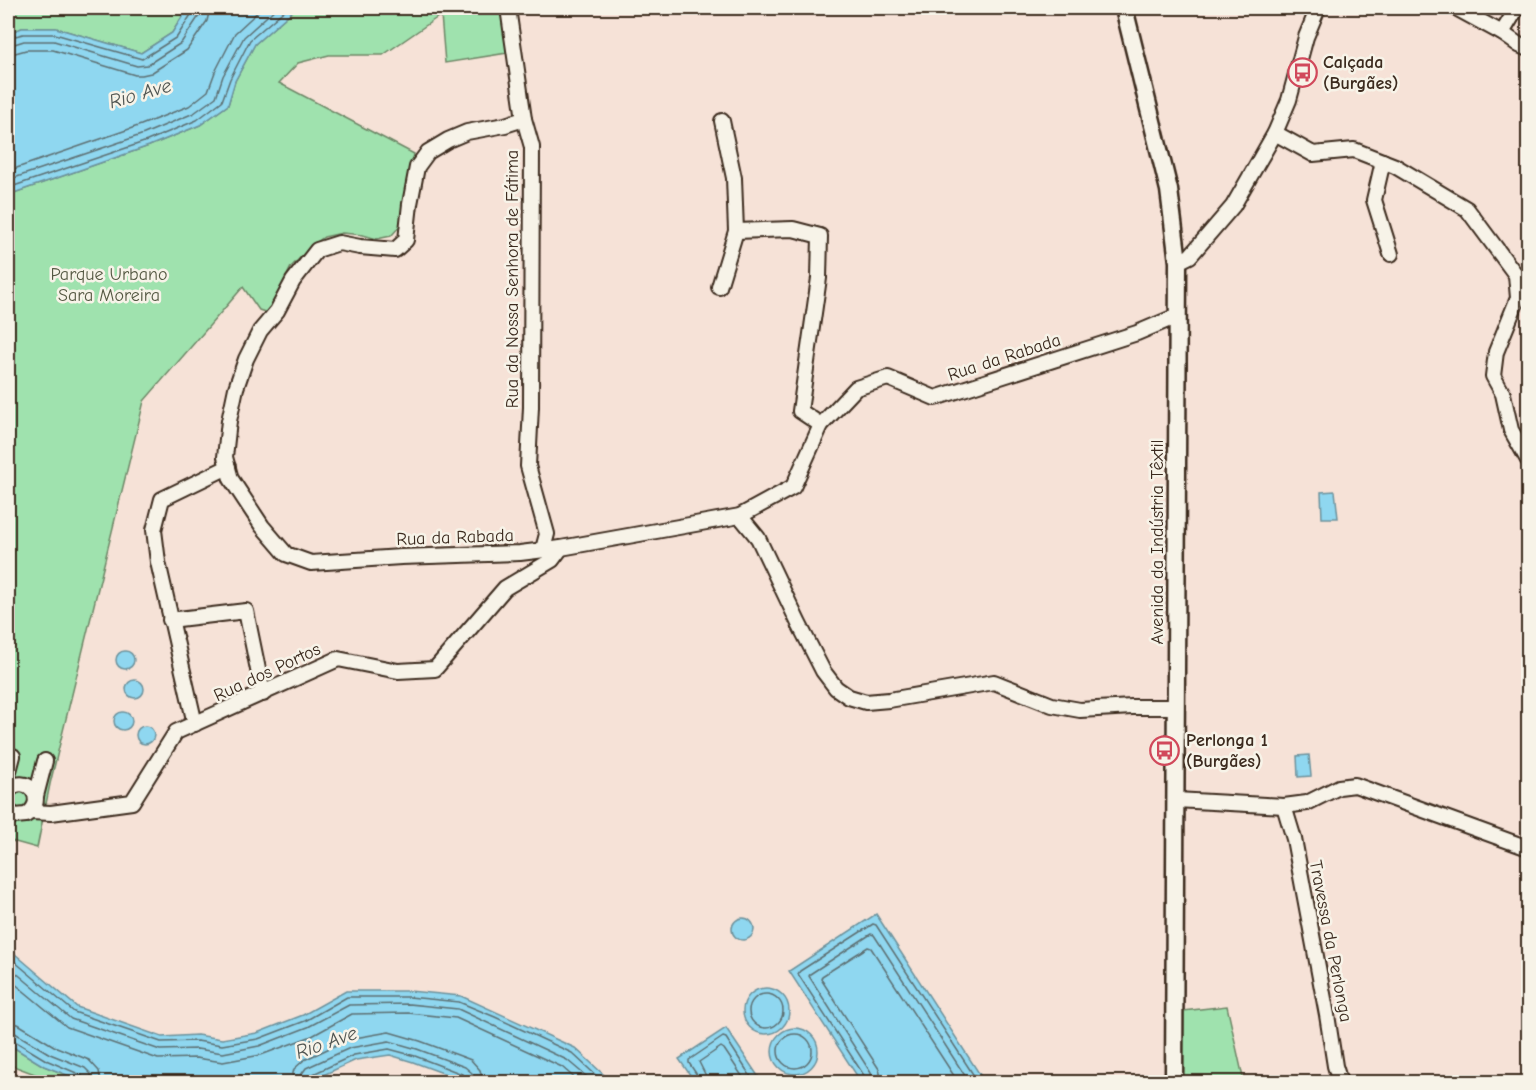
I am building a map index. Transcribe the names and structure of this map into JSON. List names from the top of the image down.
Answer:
{
  "streets": {
    "main road": ["Avenida da Indústria Têxtil"],
    "street": [
      "Rua da Nossa Senhora de Fátima",
      "Rua da Rabada",
      "Rua dos Portos",
      "Travessa da Perlonga"
    ]
  },
  "crossings": [
    ["Rua da Nossa Senhora de Fátima", "Rua da Rabada"],
    ["Rua da Rabada", "Avenida da Indústria Têxtil"],
    ["Rua da Rabada", "Rua dos Portos"]
  ],
  "water": ["Rio Ave"],
  "parks": ["Parque Urbano Sara Moreira"],
  "places": {
    "bus stop": ["Calçada (Burgães)", "Perlonga 1 (Burgães)"]
  }
}
